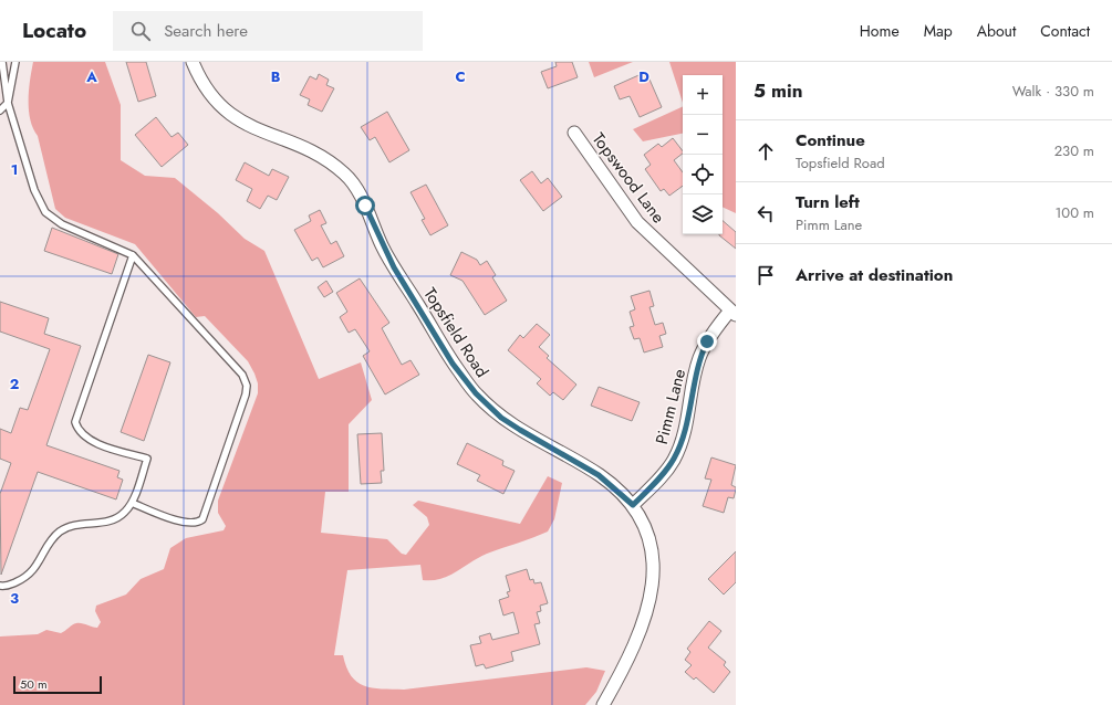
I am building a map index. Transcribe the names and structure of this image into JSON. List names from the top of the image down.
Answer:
{
  "streets": {
    "street": ["Topswood Lane", "Topsfield Road", "Pimm Lane"]
  },
  "crossings": [
    ["Topswood Lane", "Pimm Lane"],
    ["Topsfield Road", "Pimm Lane"]
  ],
  "scale_bar": "50 m",
  "page": {
    "header": "Locato",
    "search": "Search here",
    "nav": [
      "Home",
      "Map",
      "About",
      "Contact"
    ],
    "heading": ["5 min", "Walk · 330 m"],
    "map_buttons": ["+", "−"],
    "list": [
      ["Continue", "Topsfield Road", "230 m"],
      ["Turn left", "Pimm Lane", "100 m"],
      "Arrive at destination"
    ],
    "scale": "50 m"
  },
  "grid": {
    "columns": [
      "A",
      "B",
      "C",
      "D"
    ],
    "rows": ["1", "2", "3"]
  }
}
